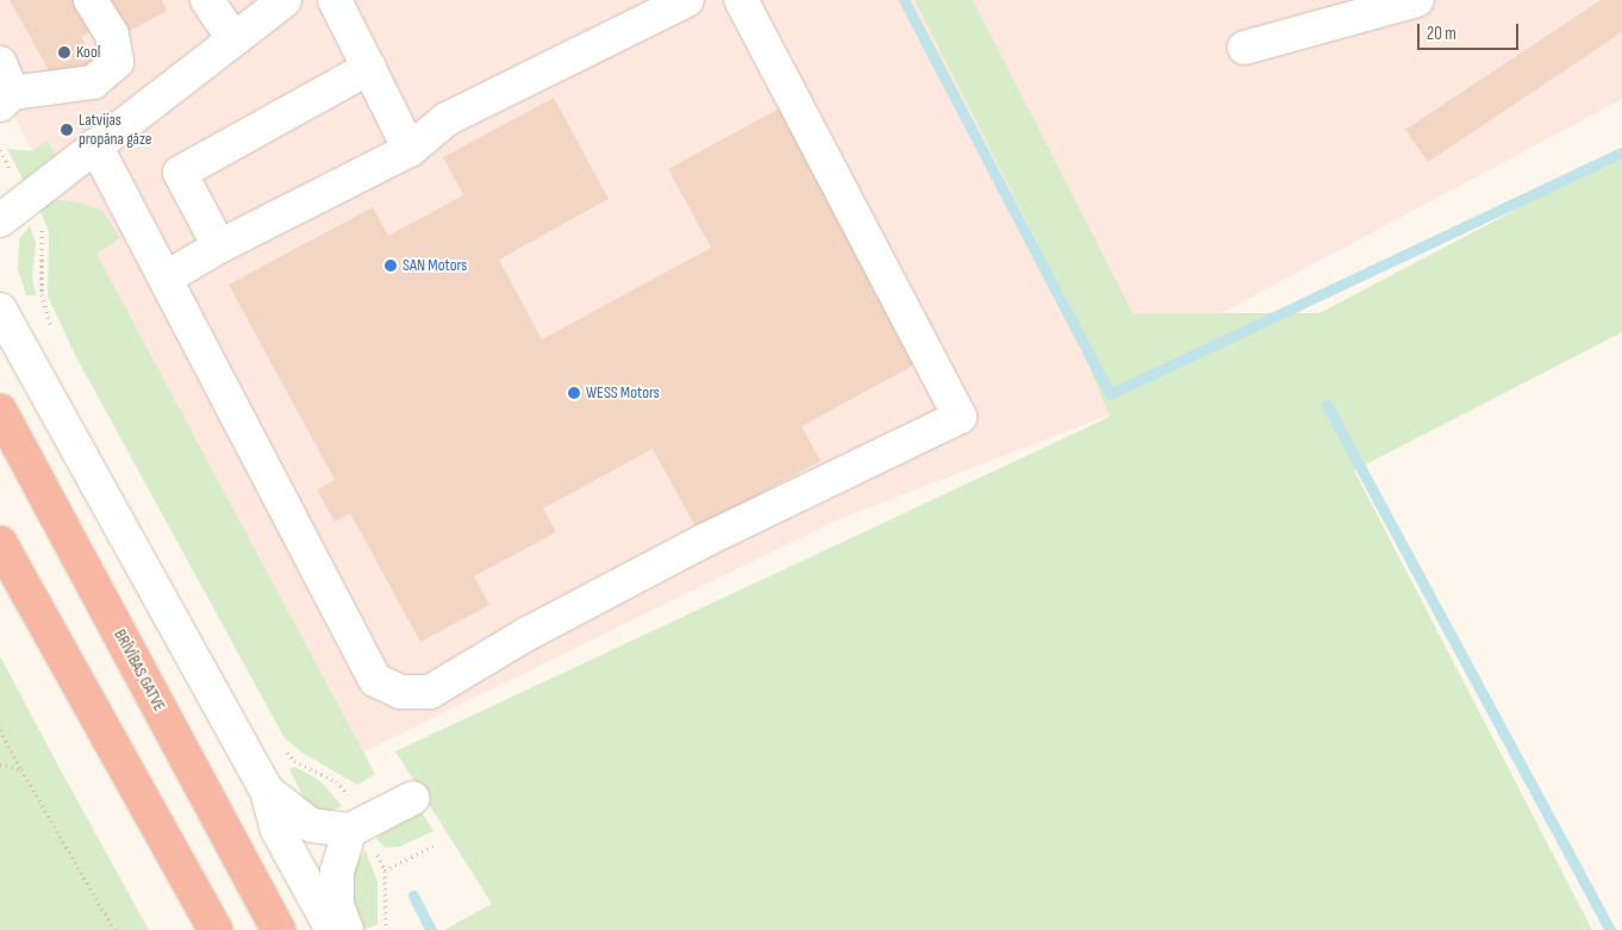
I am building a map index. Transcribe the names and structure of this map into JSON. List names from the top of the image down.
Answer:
{
  "streets": {
    "highway": ["BRĪVĪBAS GATVE"]
  },
  "places": [
    "Kool",
    "Latvijas propāna gāze",
    "SAN Motors",
    "WESS Motors"
  ],
  "scale_bar": "20 m"
}
